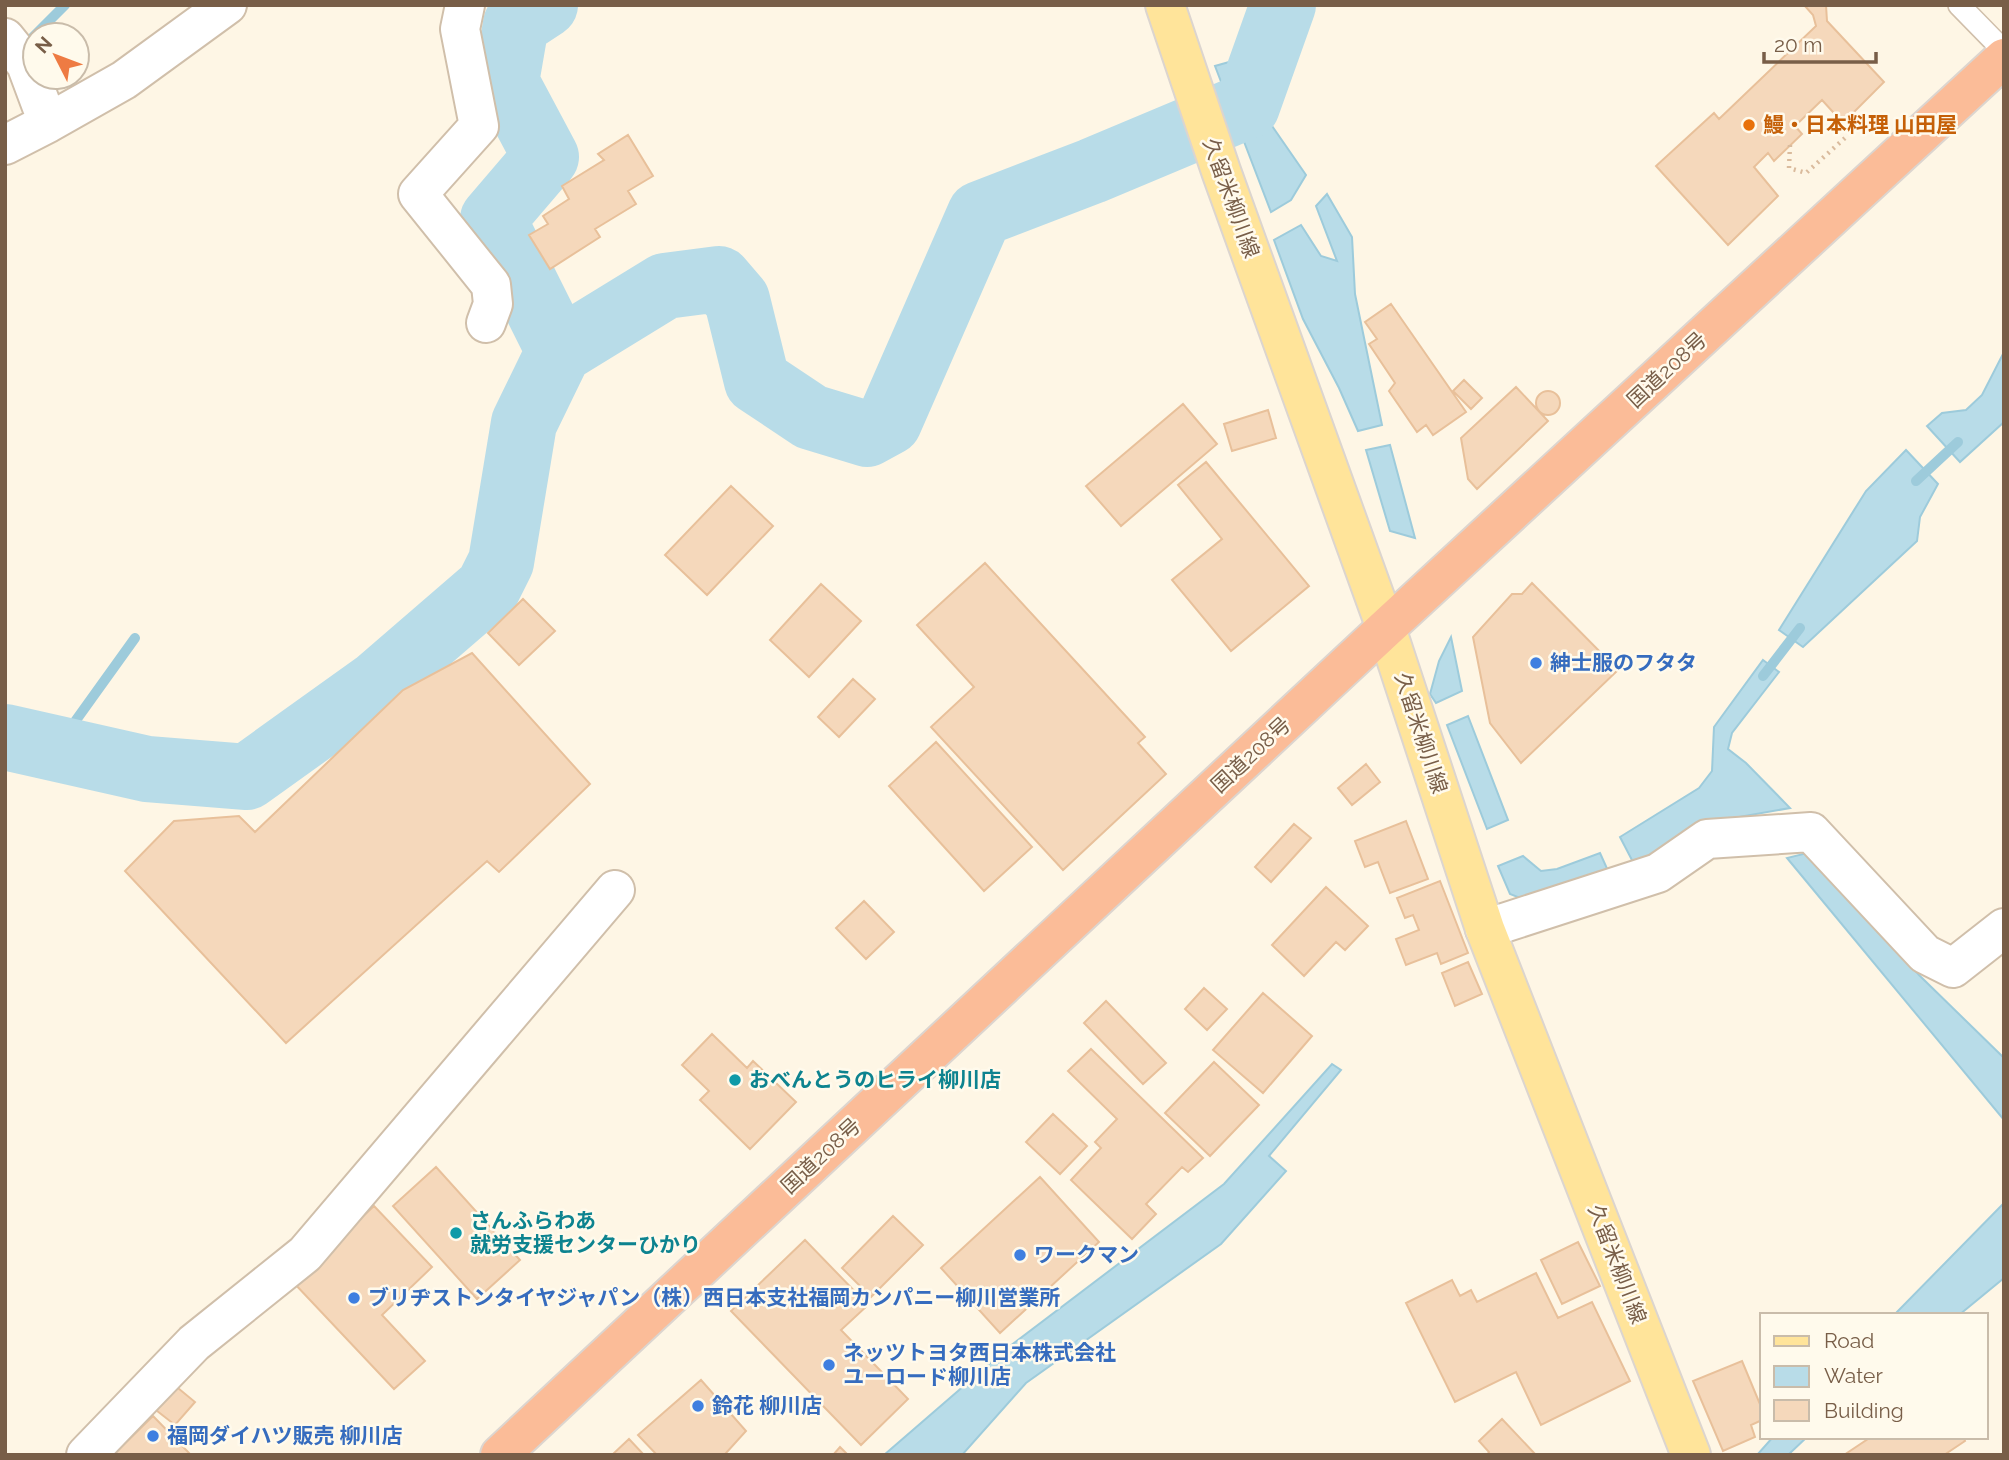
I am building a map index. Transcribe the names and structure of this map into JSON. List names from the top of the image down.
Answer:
{
  "streets": {
    "highway": ["国道208号"],
    "main road": ["久留米柳川線"]
  },
  "crossings": [
    ["久留米柳川線", "国道208号"]
  ],
  "places": [
    "鰻・日本料理 山田屋",
    "紳士服のフタタ",
    "おべんとうのヒライ柳川店",
    "さんふらわあ 就労支援センターひかり",
    "ワークマン",
    "ブリヂストンタイヤジャパン（株）西日本支社福岡カンパニー柳川営業所",
    "ネッツトヨタ西日本株式会社 ユーロード柳川店",
    "鈴花 柳川店",
    "福岡ダイハツ販売 柳川店"
  ],
  "legend": ["Road", "Water", "Building"],
  "scale_bar": "20 m",
  "north": "top left"
}
